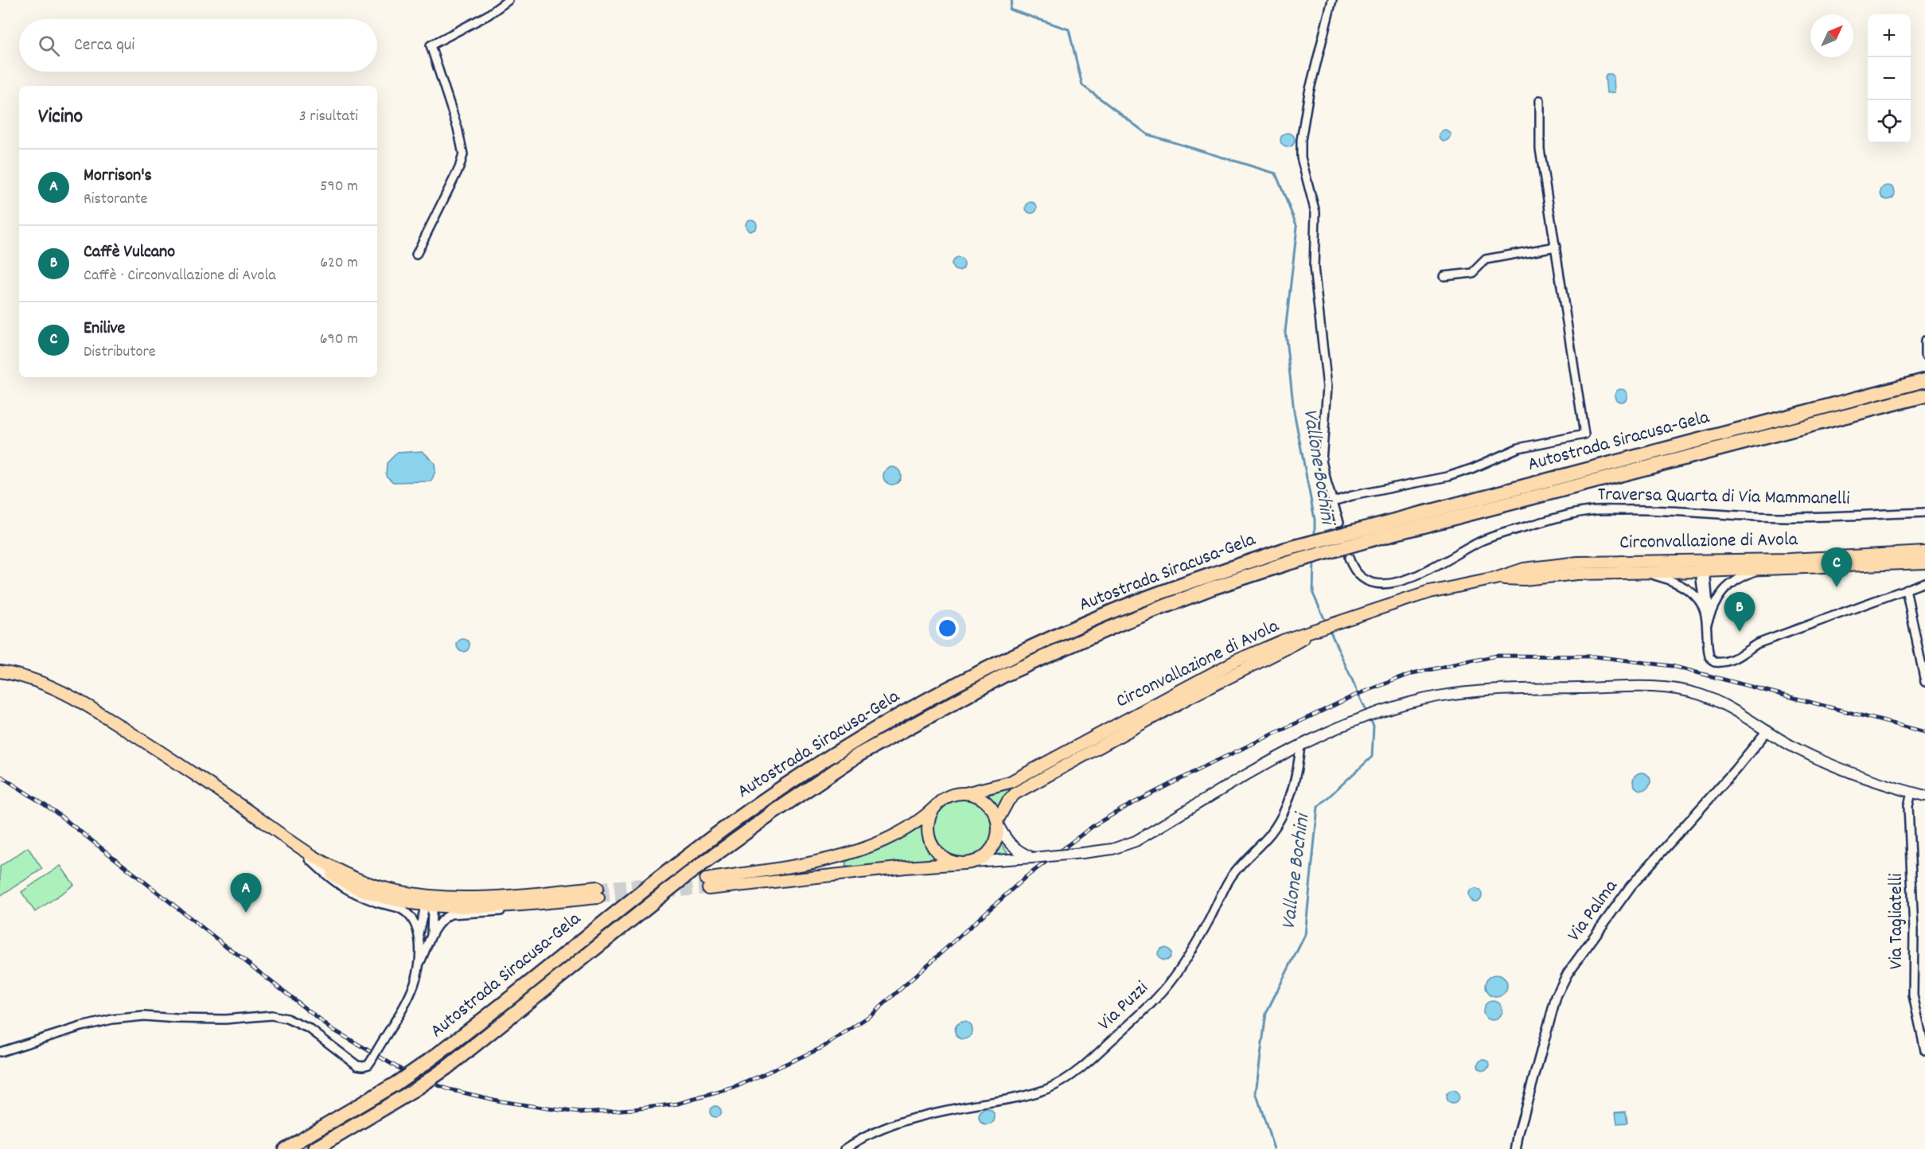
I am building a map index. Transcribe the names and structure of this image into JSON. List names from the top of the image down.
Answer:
{
  "streets": {
    "highway": ["Autostrada Siracusa-Gela"],
    "main road": ["Circonvallazione di Avola"],
    "street": [
      "Traversa Quarta di Via Mammanelli",
      "Via Palma",
      "Via Tagliatelli",
      "Via Puzzi"
    ]
  },
  "water": ["Vallone Bochini"],
  "north": "top right",
  "page": {
    "map_buttons": ["+", "−"],
    "search": "Cerca qui",
    "heading": ["Vicino", "3 risultati"],
    "list": [
      {
        "mark": "A",
        "name": "Morrison's",
        "note": "Ristorante",
        "value": "590 m"
      },
      {
        "mark": "B",
        "name": "Caffè Vulcano",
        "note": "Caffè · Circonvallazione di Avola",
        "value": "620 m"
      },
      {
        "mark": "C",
        "name": "Enilive",
        "note": "Distributore",
        "value": "690 m"
      }
    ],
    "pins": ["C", "B", "A"]
  }
}
